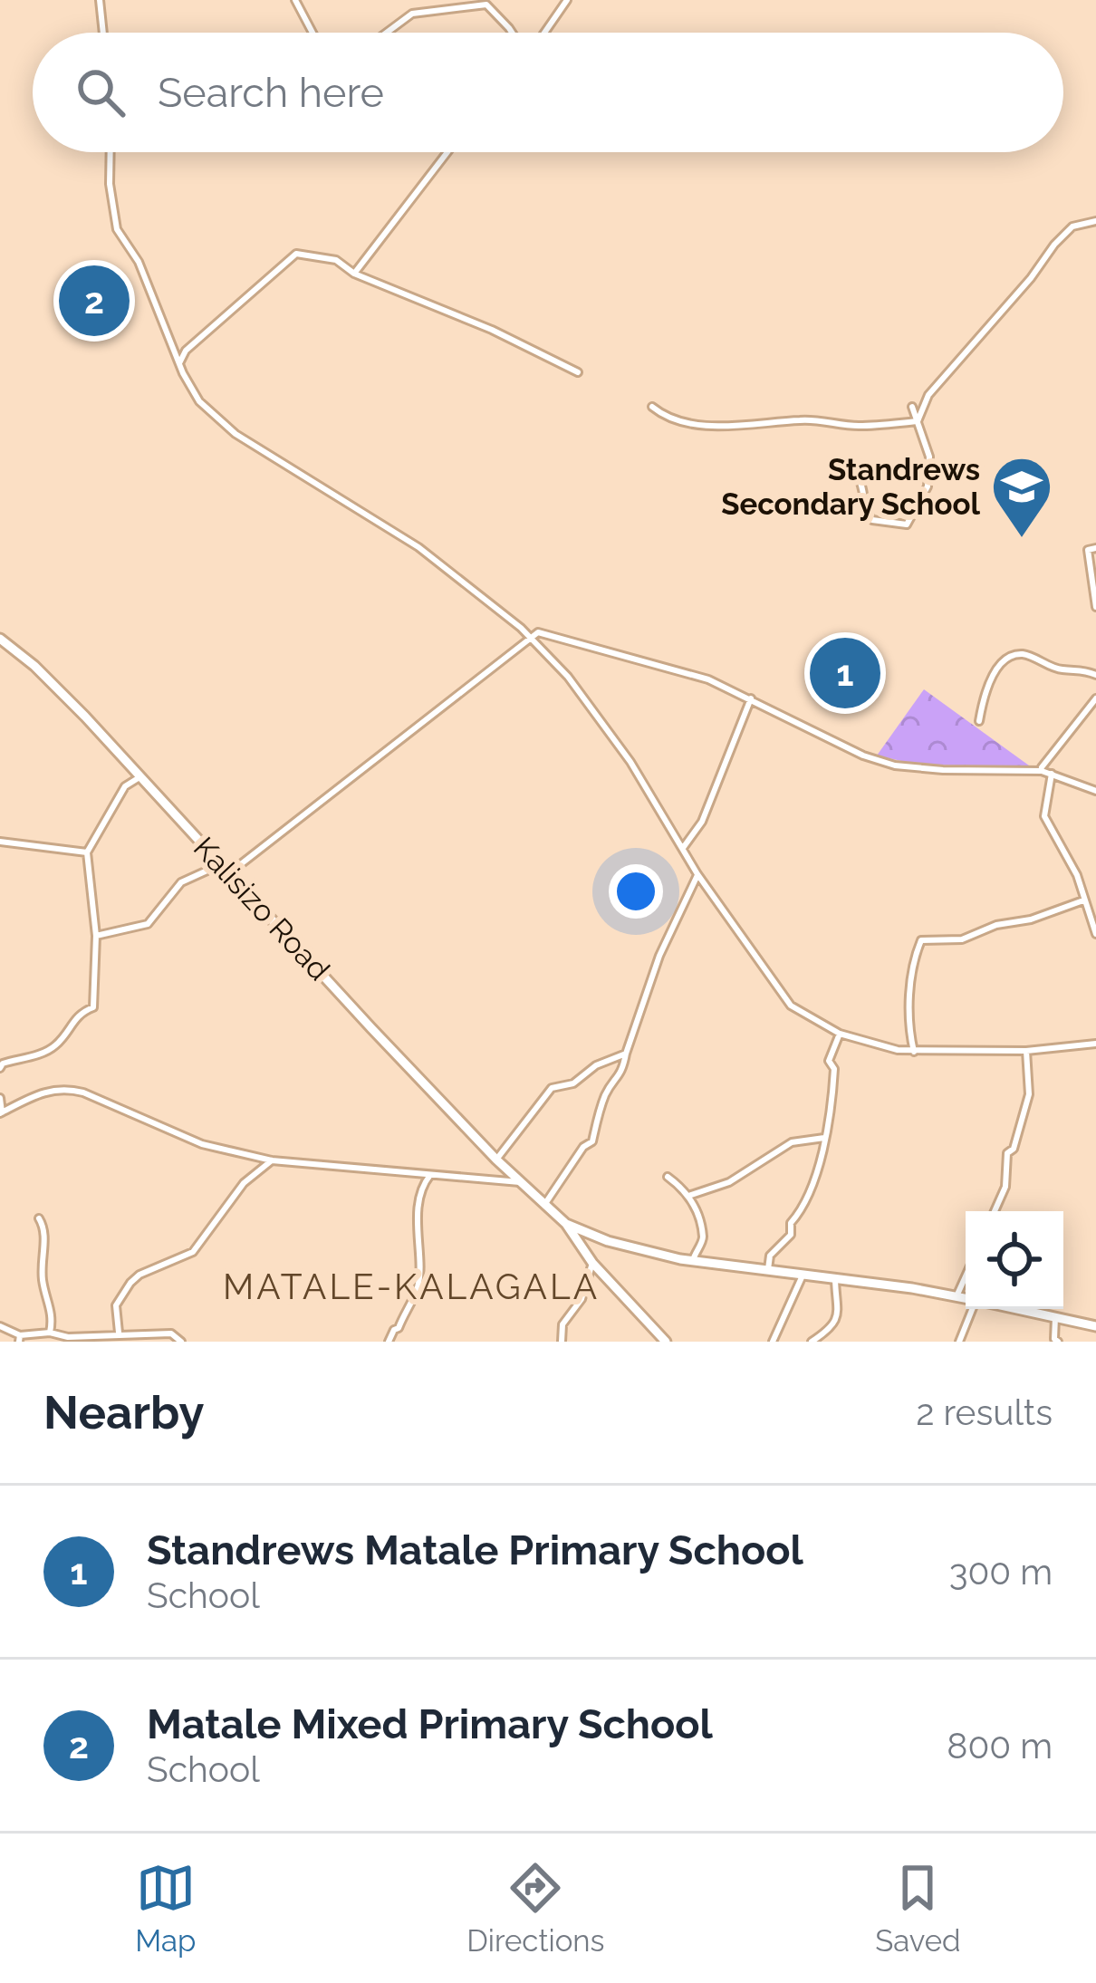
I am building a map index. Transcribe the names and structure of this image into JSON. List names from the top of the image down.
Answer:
{
  "streets": {
    "street": ["Kalisizo Road"]
  },
  "districts": ["MATALE-KALAGALA"],
  "places": {
    "school or university": ["Standrews Secondary School"]
  },
  "page": {
    "search": "Search here",
    "pins": ["2", "1"],
    "heading": ["Nearby", "2 results"],
    "list": [
      {
        "mark": "1",
        "name": "Standrews Matale Primary School",
        "note": "School",
        "value": "300 m"
      },
      {
        "mark": "2",
        "name": "Matale Mixed Primary School",
        "note": "School",
        "value": "800 m"
      }
    ],
    "nav": ["Map", "Directions", "Saved"]
  }
}
